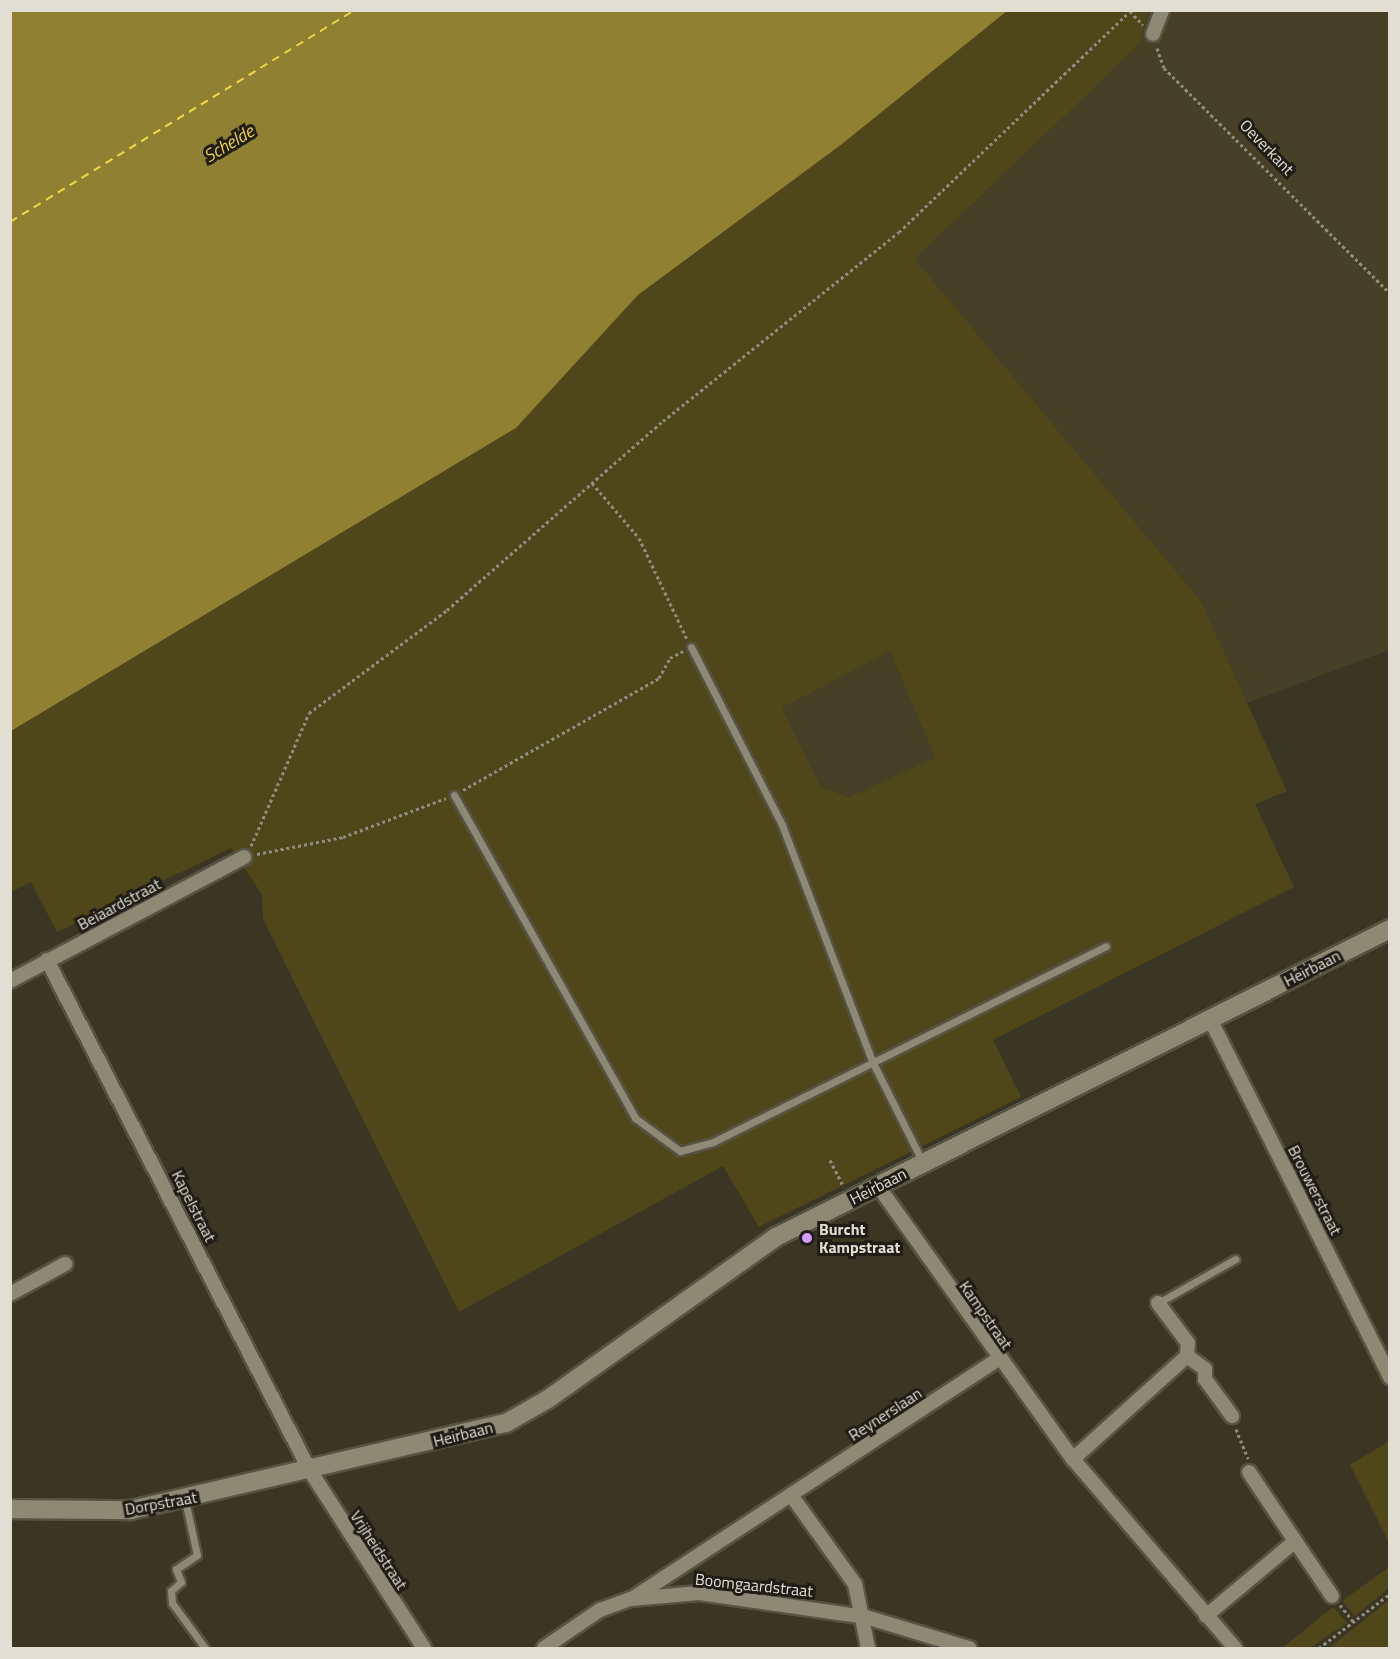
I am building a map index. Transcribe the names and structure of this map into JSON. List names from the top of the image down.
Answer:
{
  "streets": {
    "street": [
      "Beiaardstraat",
      "Heirbaan",
      "Brouwerstraat",
      "Kapelstraat",
      "Kampstraat",
      "Reynerslaan",
      "Dorpstraat",
      "Vrijheidstraat",
      "Boomgaardstraat"
    ],
    "path": ["Oeverkant"]
  },
  "crossings": [
    ["Beiaardstraat", "Kapelstraat"],
    ["Heirbaan", "Brouwerstraat"],
    ["Heirbaan", "Kapelstraat"],
    ["Heirbaan", "Kampstraat"],
    ["Heirbaan", "Dorpstraat"],
    ["Heirbaan", "Vrijheidstraat"],
    ["Kapelstraat", "Dorpstraat"],
    ["Kapelstraat", "Vrijheidstraat"],
    ["Kampstraat", "Reynerslaan"],
    ["Reynerslaan", "Boomgaardstraat"],
    ["Dorpstraat", "Vrijheidstraat"]
  ],
  "water": ["Schelde"],
  "places": ["Burcht Kampstraat"]
}
